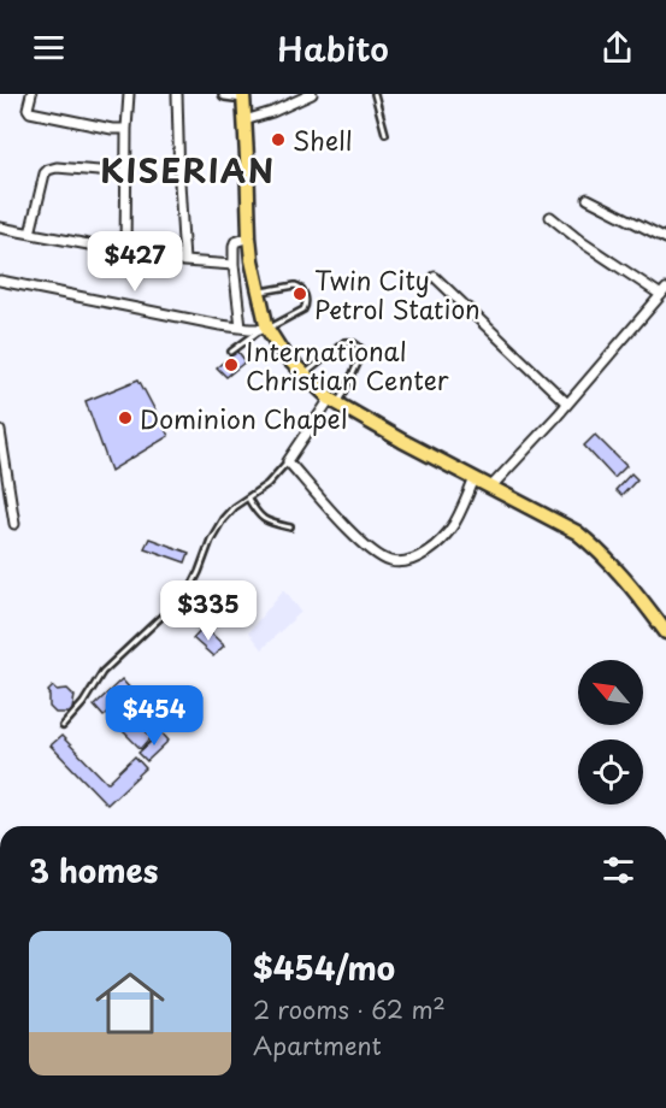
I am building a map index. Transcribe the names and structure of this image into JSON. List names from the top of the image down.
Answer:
{
  "districts": ["KISERIAN"],
  "places": [
    "Shell",
    "Twin City Petrol Station",
    "International Christian Center",
    "Dominion Chapel"
  ],
  "north": "top left",
  "page": {
    "header": "Habito",
    "price": ["$427", "$335", "$454"],
    "heading": "3 homes",
    "list": [
      {
        "name": "$454/mo",
        "note": "2 rooms · 62 m² · Apartment"
      }
    ]
  }
}
